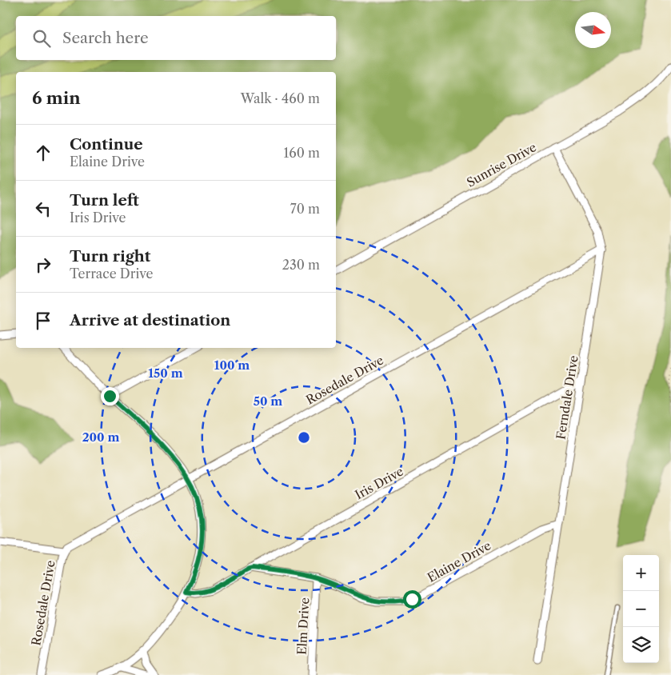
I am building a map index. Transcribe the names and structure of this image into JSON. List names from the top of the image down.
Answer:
{
  "streets": {
    "street": [
      "Sunrise Drive",
      "Rosedale Drive",
      "Ferndale Drive",
      "Iris Drive",
      "Elaine Drive",
      "Elm Drive"
    ]
  },
  "crossings": [
    ["Sunrise Drive", "Ferndale Drive"],
    ["Rosedale Drive", "Ferndale Drive"],
    ["Ferndale Drive", "Iris Drive"],
    ["Ferndale Drive", "Elaine Drive"],
    ["Iris Drive", "Elaine Drive"],
    ["Elaine Drive", "Elm Drive"]
  ],
  "north": "right",
  "page": {
    "search": "Search here",
    "heading": ["6 min", "Walk · 460 m"],
    "list": [
      ["Continue", "Elaine Drive", "160 m"],
      ["Turn left", "Iris Drive", "70 m"],
      ["Turn right", "Terrace Drive", "230 m"],
      "Arrive at destination"
    ],
    "map_buttons": ["+", "−"]
  },
  "rings": [
    "100 m",
    "150 m",
    "50 m",
    "200 m"
  ]
}
